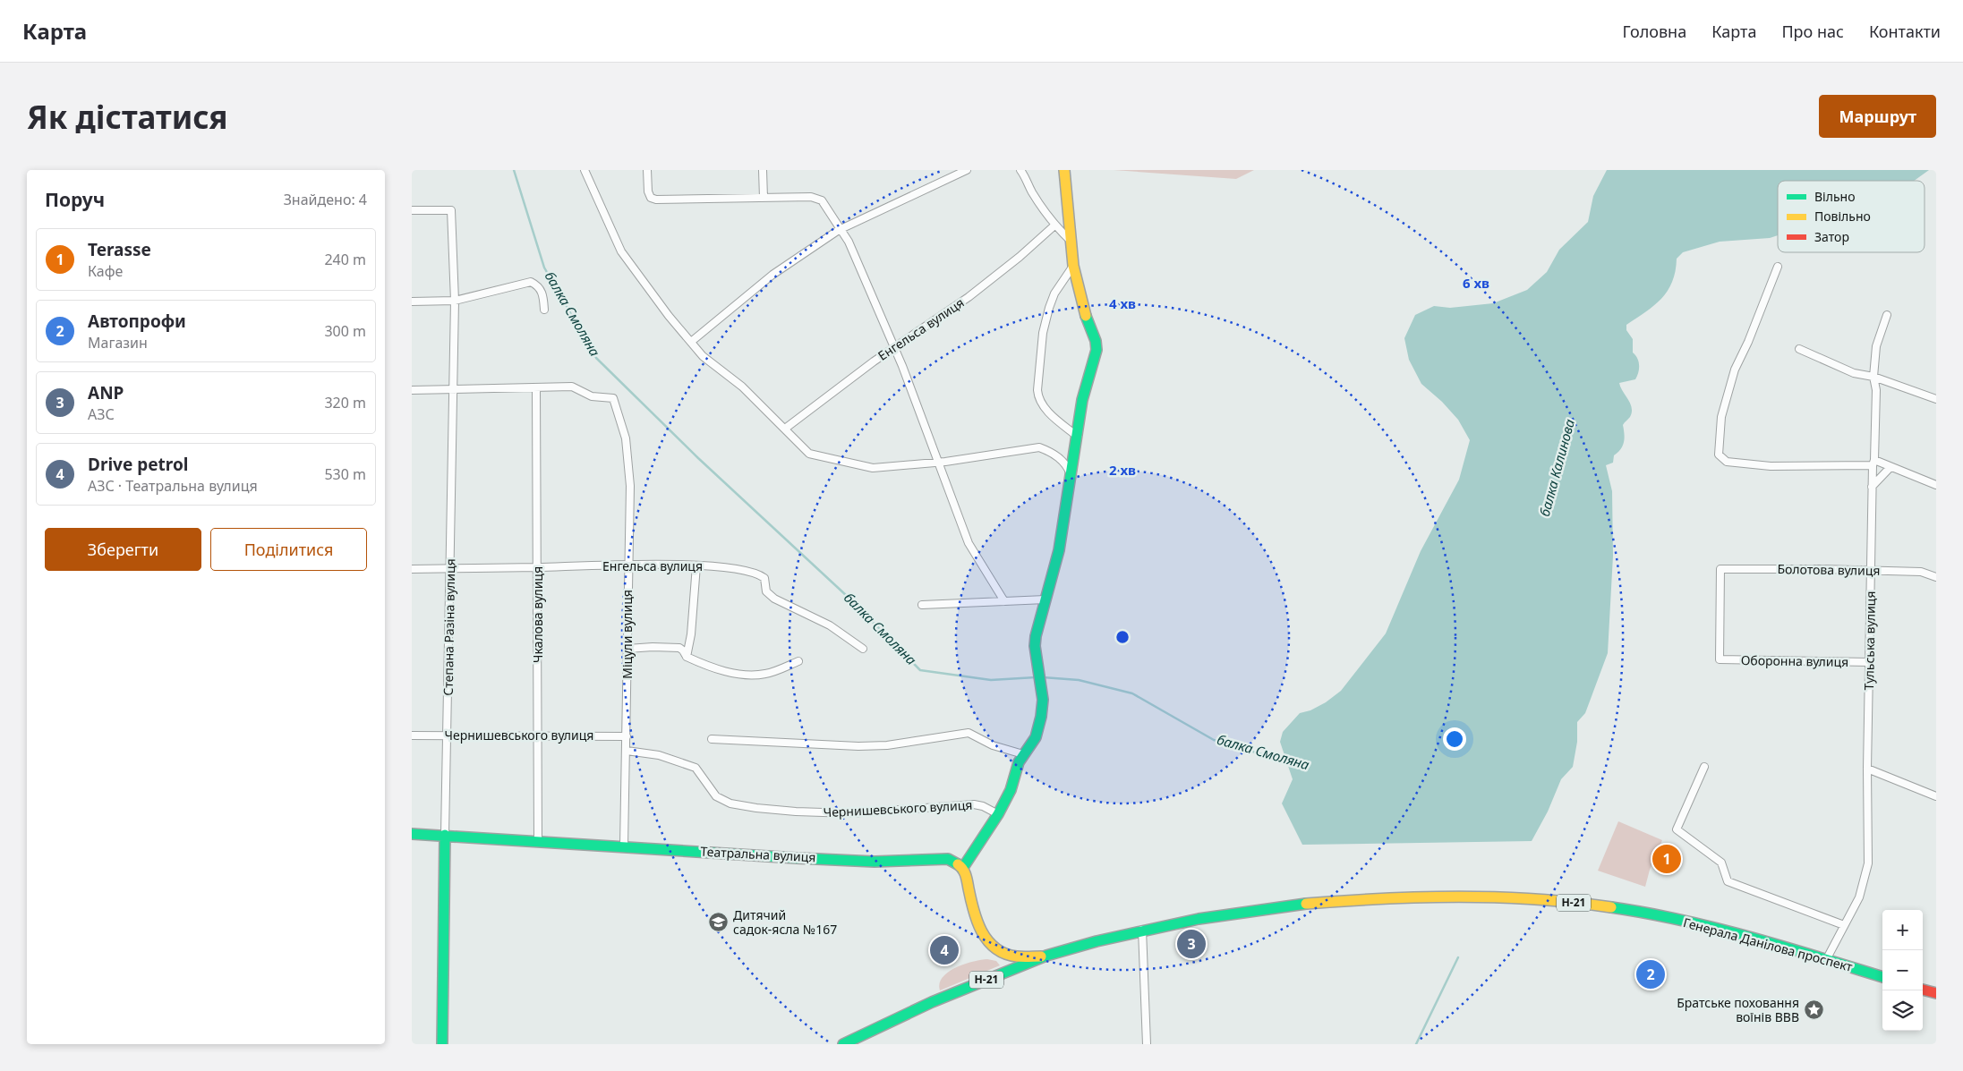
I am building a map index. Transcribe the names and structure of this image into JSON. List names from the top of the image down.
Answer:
{
  "streets": {
    "street": [
      "Енгельса вулиця",
      "Болотова вулиця",
      "Чкалова вулиця",
      "Степана Разіна вулиця",
      "Міцули вулиця",
      "Тульська вулиця",
      "Оборонна вулиця",
      "Чернишевського вулиця",
      "Театральна вулиця",
      "Н-21",
      "Генерала Данілова проспект"
    ]
  },
  "crossings": [
    ["Енгельса вулиця", "Чкалова вулиця"],
    ["Енгельса вулиця", "Степана Разіна вулиця"],
    ["Енгельса вулиця", "Міцули вулиця"],
    ["Болотова вулиця", "Тульська вулиця"],
    ["Болотова вулиця", "Оборонна вулиця"],
    ["Чкалова вулиця", "Міцули вулиця"],
    ["Чкалова вулиця", "Чернишевського вулиця"],
    ["Чкалова вулиця", "Театральна вулиця"],
    ["Степана Разіна вулиця", "Чернишевського вулиця"],
    ["Степана Разіна вулиця", "Театральна вулиця"],
    ["Міцули вулиця", "Чернишевського вулиця"],
    ["Міцули вулиця", "Театральна вулиця"],
    ["Тульська вулиця", "Оборонна вулиця"],
    ["Тульська вулиця", "Генерала Данілова проспект"],
    ["Н-21", "Генерала Данілова проспект"]
  ],
  "water": ["балка Смоляна", "балка Калинова"],
  "places": {
    "school or university": ["Дитячий садок-ясла №167"],
    "place": ["Братське поховання воїнів ВВВ"]
  },
  "legend": ["Вільно", "Повільно", "Затор"],
  "page": {
    "header": "Карта",
    "nav": [
      "Головна",
      "Карта",
      "Про нас",
      "Контакти"
    ],
    "buttons": [
      "Маршрут",
      ["Зберегти", "Поділитися"]
    ],
    "title": "Як дістатися",
    "heading": ["Поруч", "Знайдено: 4"],
    "list": [
      {
        "mark": "1",
        "name": "Terasse",
        "note": "Кафе",
        "value": "240 m"
      },
      {
        "mark": "2",
        "name": "Автопрофи",
        "note": "Магазин",
        "value": "300 m"
      },
      {
        "mark": "3",
        "name": "ANP",
        "note": "АЗС",
        "value": "320 m"
      },
      {
        "mark": "4",
        "name": "Drive petrol",
        "note": "АЗС · Театральна вулиця",
        "value": "530 m"
      }
    ],
    "pins": [
      "1",
      "3",
      "4",
      "2"
    ],
    "map_buttons": ["+", "−"]
  },
  "rings": ["6 хв", "4 хв", "2 хв"]
}
